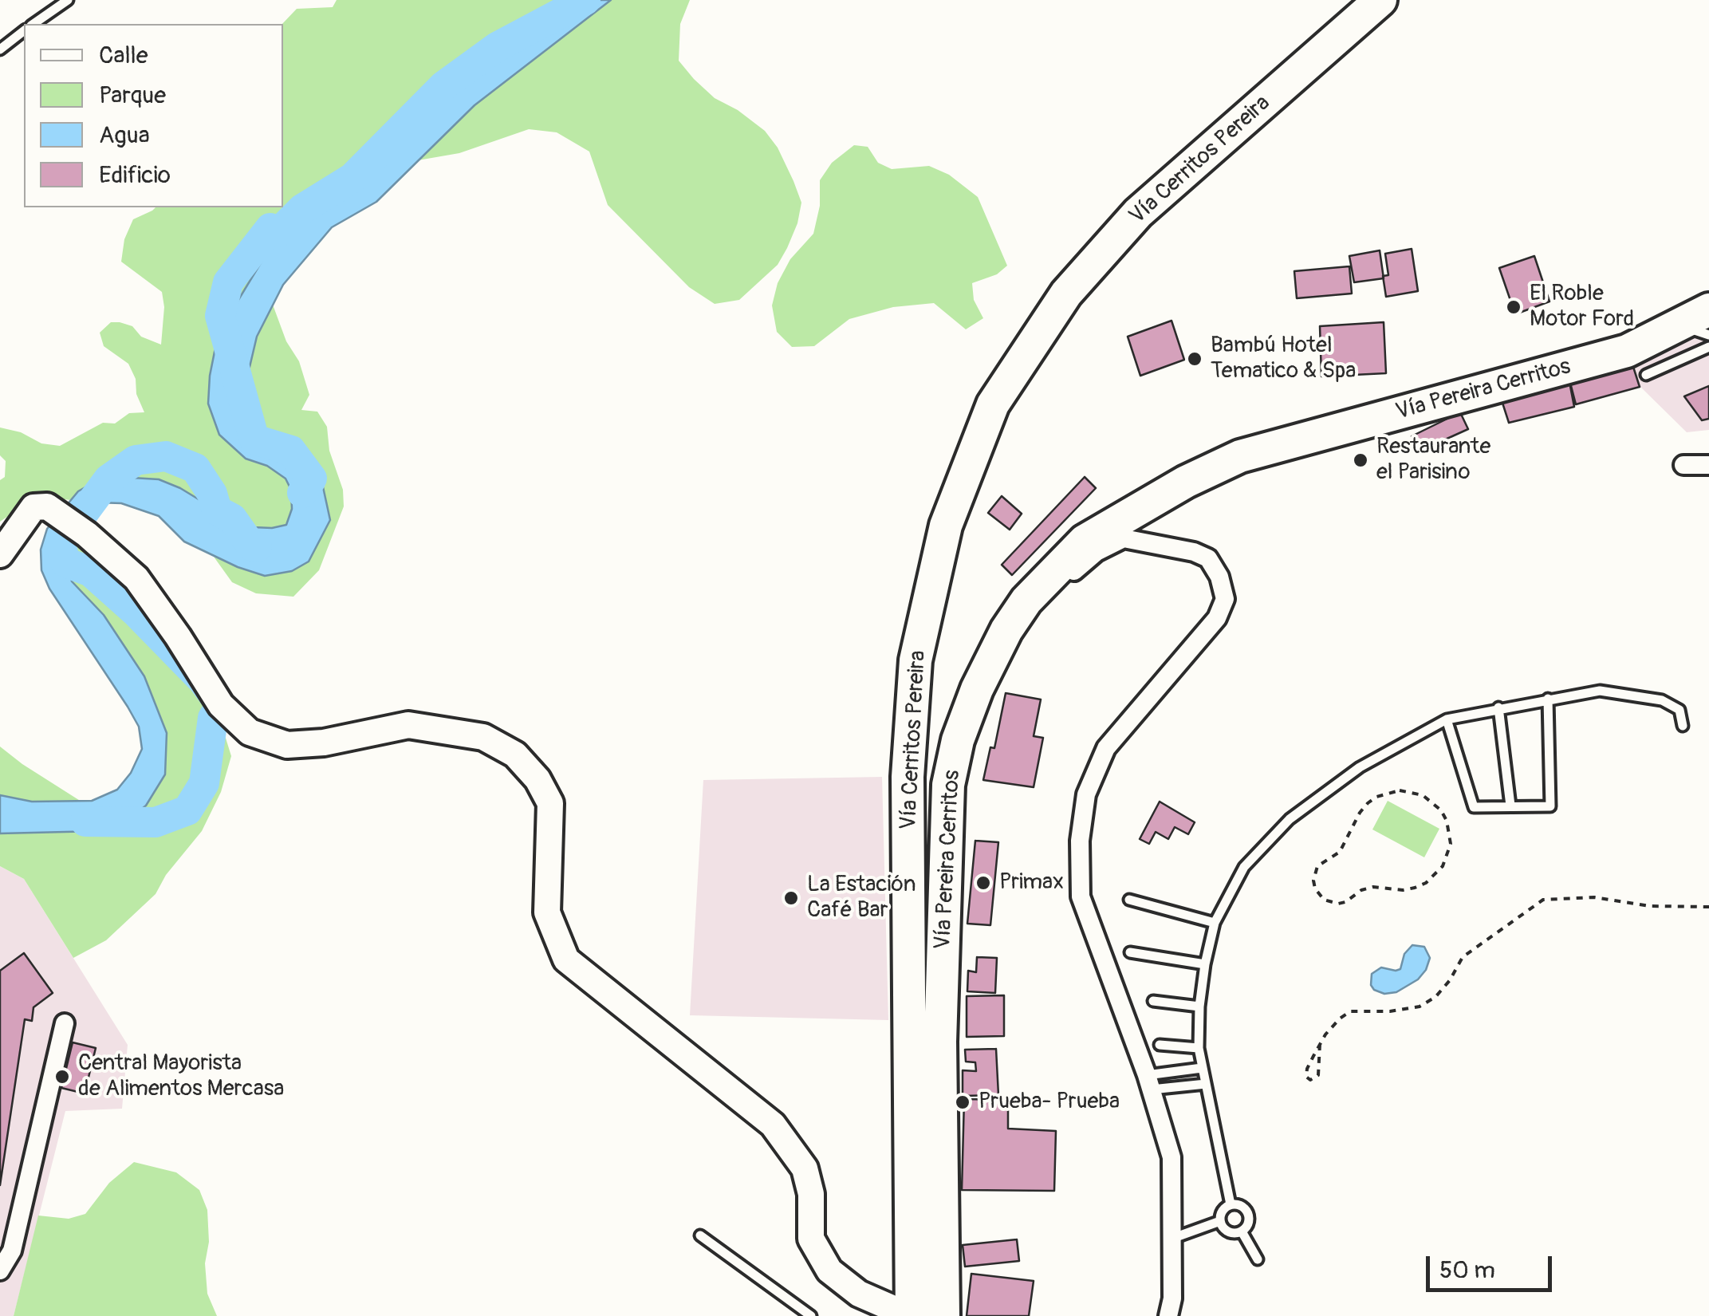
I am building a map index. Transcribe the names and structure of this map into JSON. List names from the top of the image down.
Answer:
{
  "streets": {
    "highway": ["Vía Cerritos Pereira", "Vía Pereira Cerritos"]
  },
  "places": [
    "El Roble Motor Ford",
    "Bambú Hotel Tematico & Spa",
    "Restaurante el Parisino",
    "Primax",
    "La Estación Café Bar",
    "Central Mayorista de Alimentos Mercasa",
    "Prueba- Prueba"
  ],
  "legend": [
    "Calle",
    "Parque",
    "Agua",
    "Edificio"
  ],
  "scale_bar": "50 m"
}
